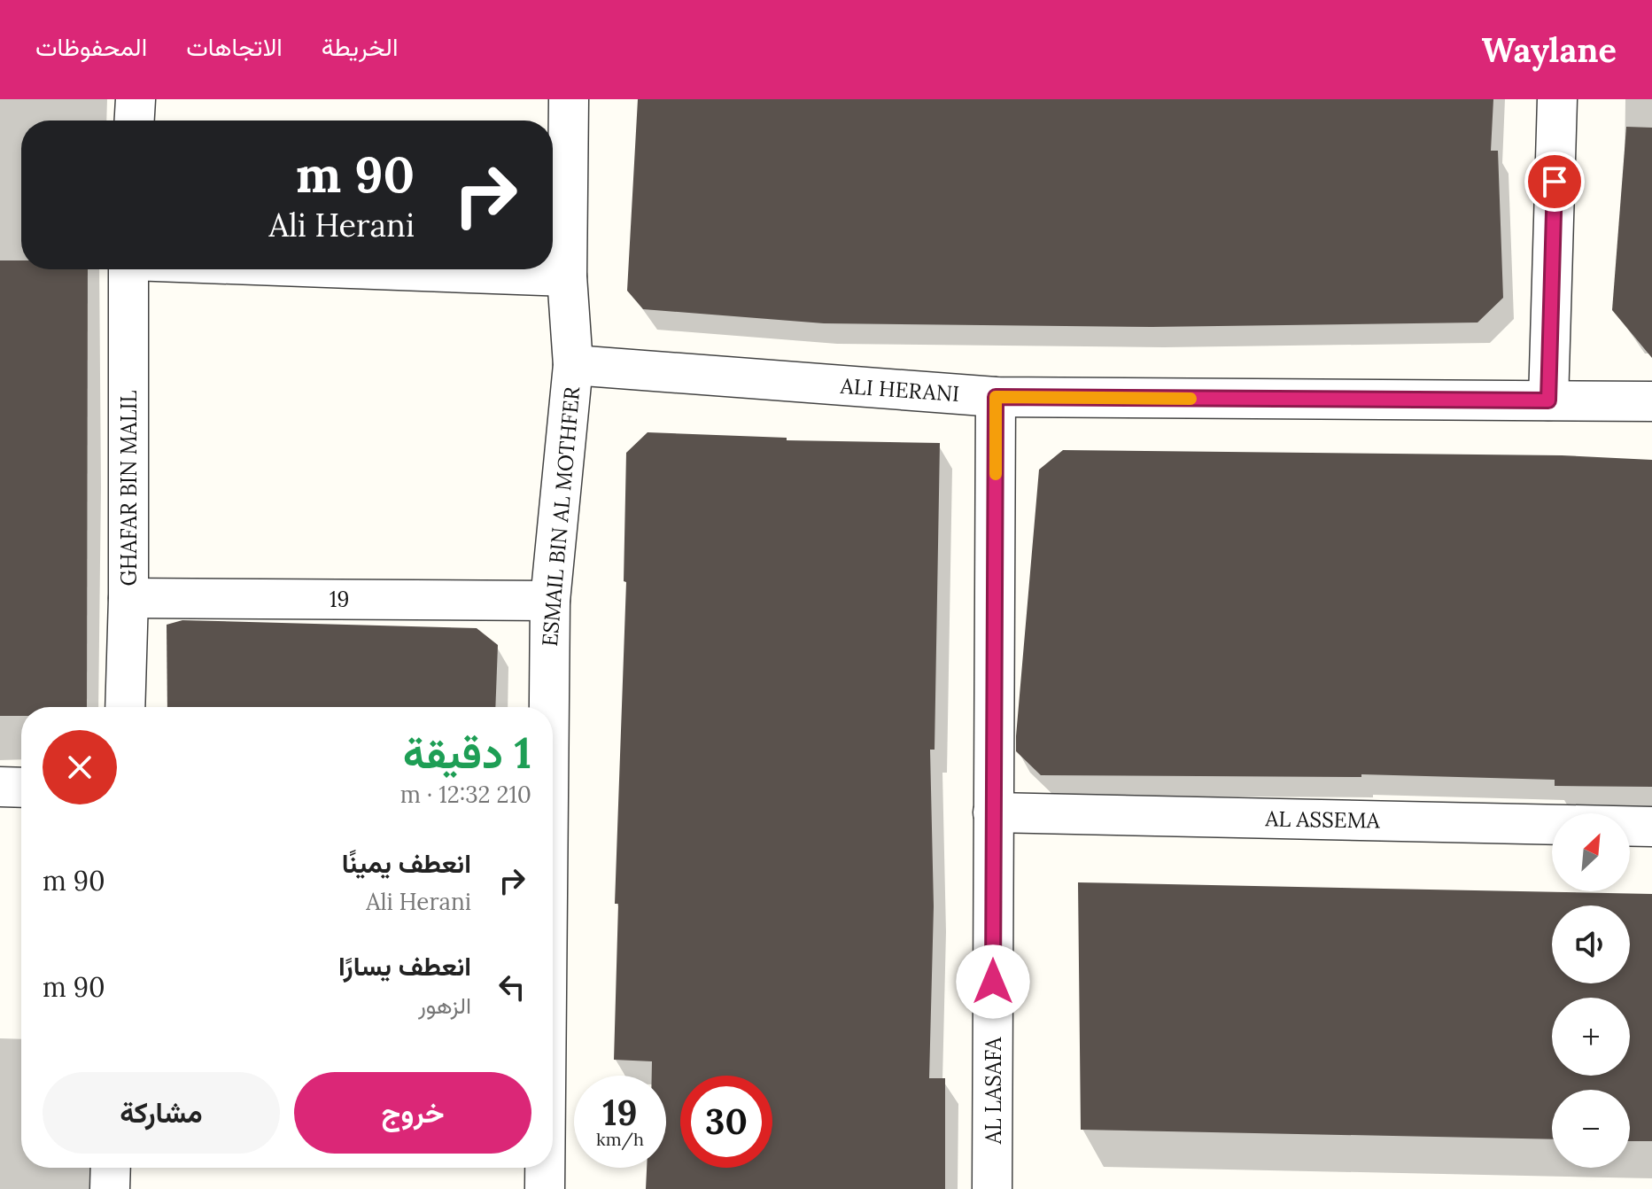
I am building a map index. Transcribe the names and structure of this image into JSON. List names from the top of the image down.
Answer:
{
  "streets": {
    "street": [
      "ALI HERANI",
      "GHAFAR BIN MALIL",
      "ESMAIL BIN AL MOTHFER",
      "19",
      "AL ASSEMA",
      "AL LASAFA"
    ]
  },
  "crossings": [
    ["ALI HERANI", "ESMAIL BIN AL MOTHFER"],
    ["ALI HERANI", "AL LASAFA"],
    ["GHAFAR BIN MALIL", "19"],
    ["ESMAIL BIN AL MOTHFER", "19"],
    ["AL ASSEMA", "AL LASAFA"]
  ],
  "north": "top right",
  "page": {
    "header": "Waylane",
    "nav": ["الخريطة", "الاتجاهات", "المحفوظات"],
    "turn": ["90 m", "Ali Herani"],
    "heading": ["1 دقيقة", "210 m · 12:32"],
    "map_buttons": ["+", "−"],
    "list": [
      {
        "name": "انعطف يمينًا",
        "note": "Ali Herani",
        "value": "90 m"
      },
      {
        "name": "انعطف يسارًا",
        "note": "الزهور",
        "value": "90 m"
      }
    ],
    "buttons": ["خروج", "مشاركة"],
    "speed": "19 km/h",
    "limit": "30"
  }
}
